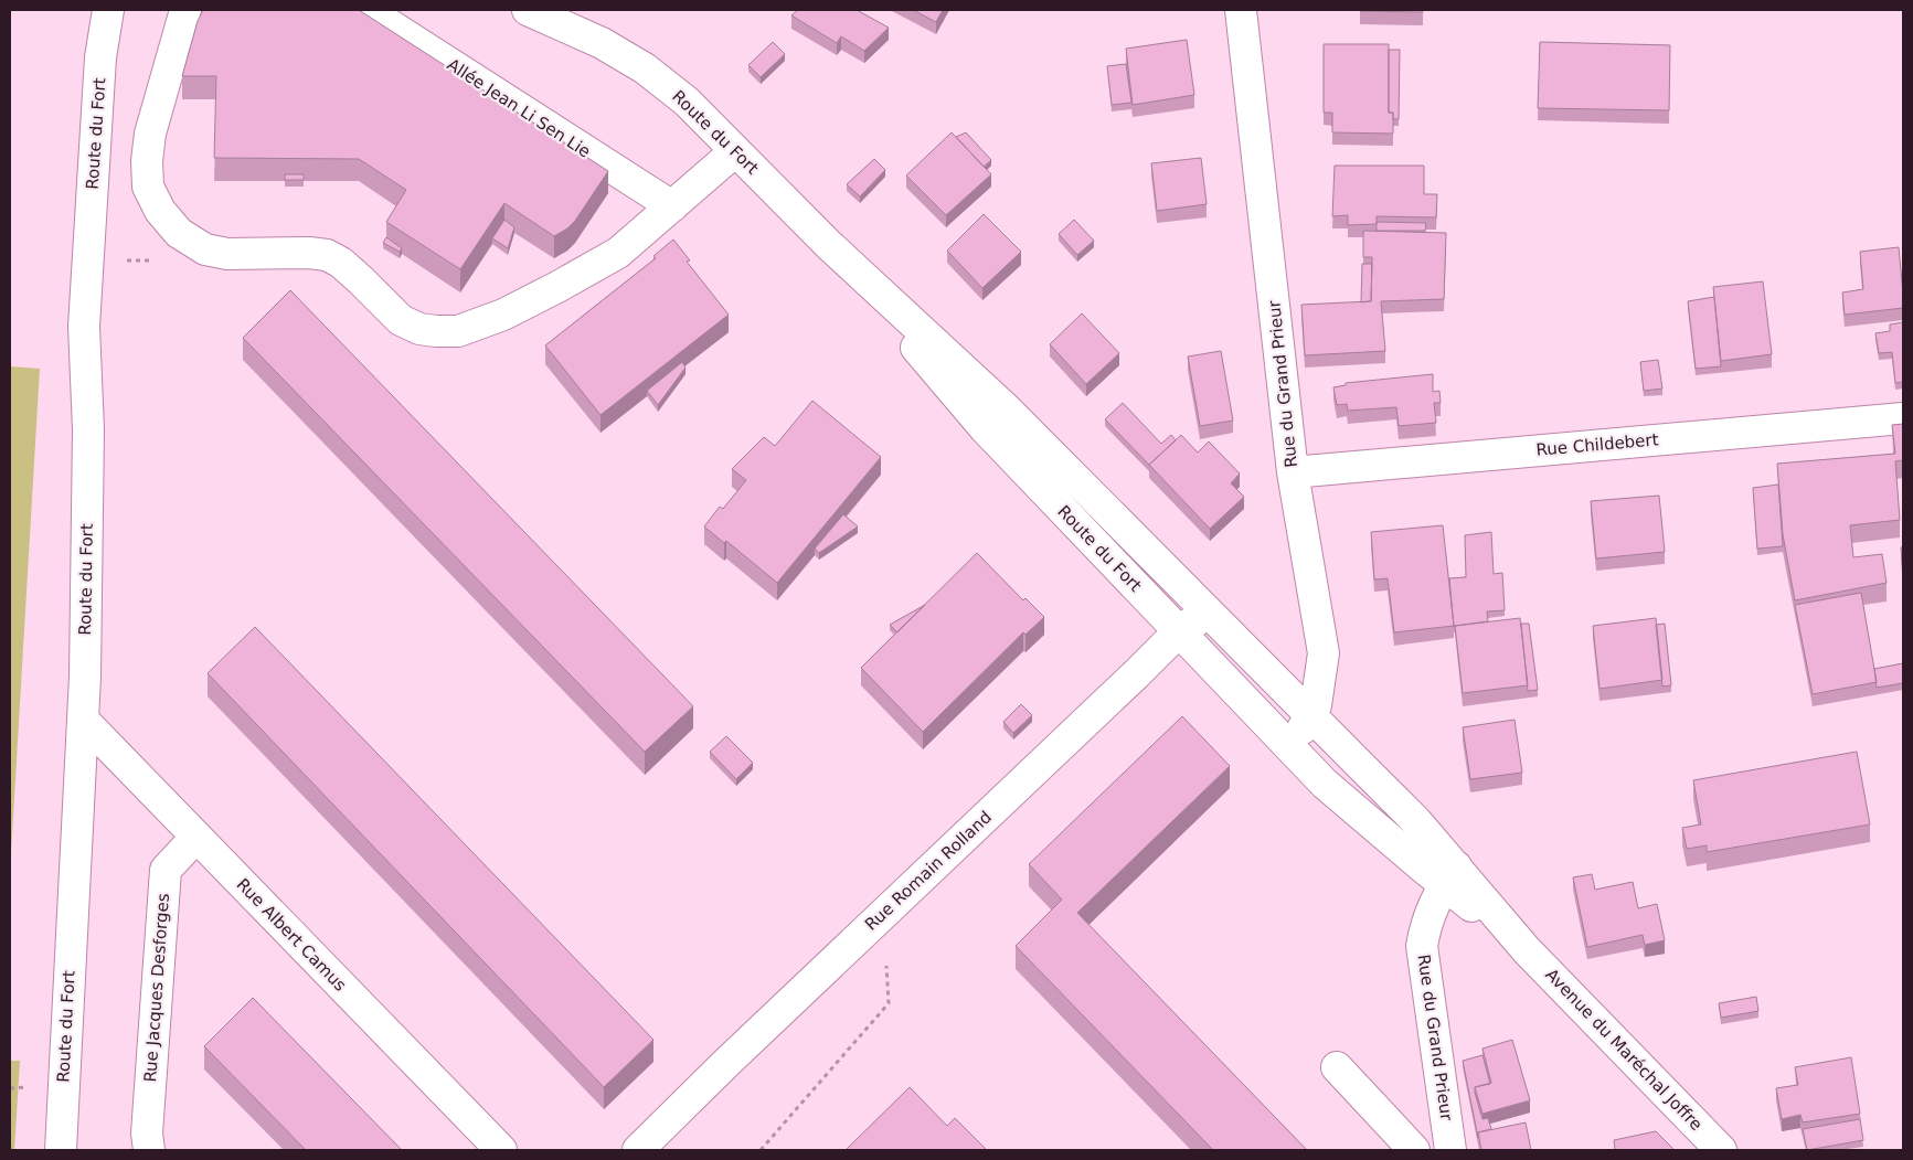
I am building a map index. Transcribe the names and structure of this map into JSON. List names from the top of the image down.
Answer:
{
  "streets": {
    "street": [
      "Allée Jean Li Sen Lie",
      "Route du Fort",
      "Rue du Grand Prieur",
      "Rue Childebert",
      "Rue Romain Rolland",
      "Rue Albert Camus",
      "Rue Jacques Desforges",
      "Avenue du Maréchal Joffre"
    ]
  },
  "crossings": [
    ["Route du Fort", "Rue du Grand Prieur"],
    ["Route du Fort", "Rue Romain Rolland"],
    ["Route du Fort", "Rue Albert Camus"],
    ["Route du Fort", "Avenue du Maréchal Joffre"],
    ["Rue du Grand Prieur", "Rue Childebert"],
    ["Rue du Grand Prieur", "Avenue du Maréchal Joffre"],
    ["Rue Albert Camus", "Rue Jacques Desforges"]
  ]
}
